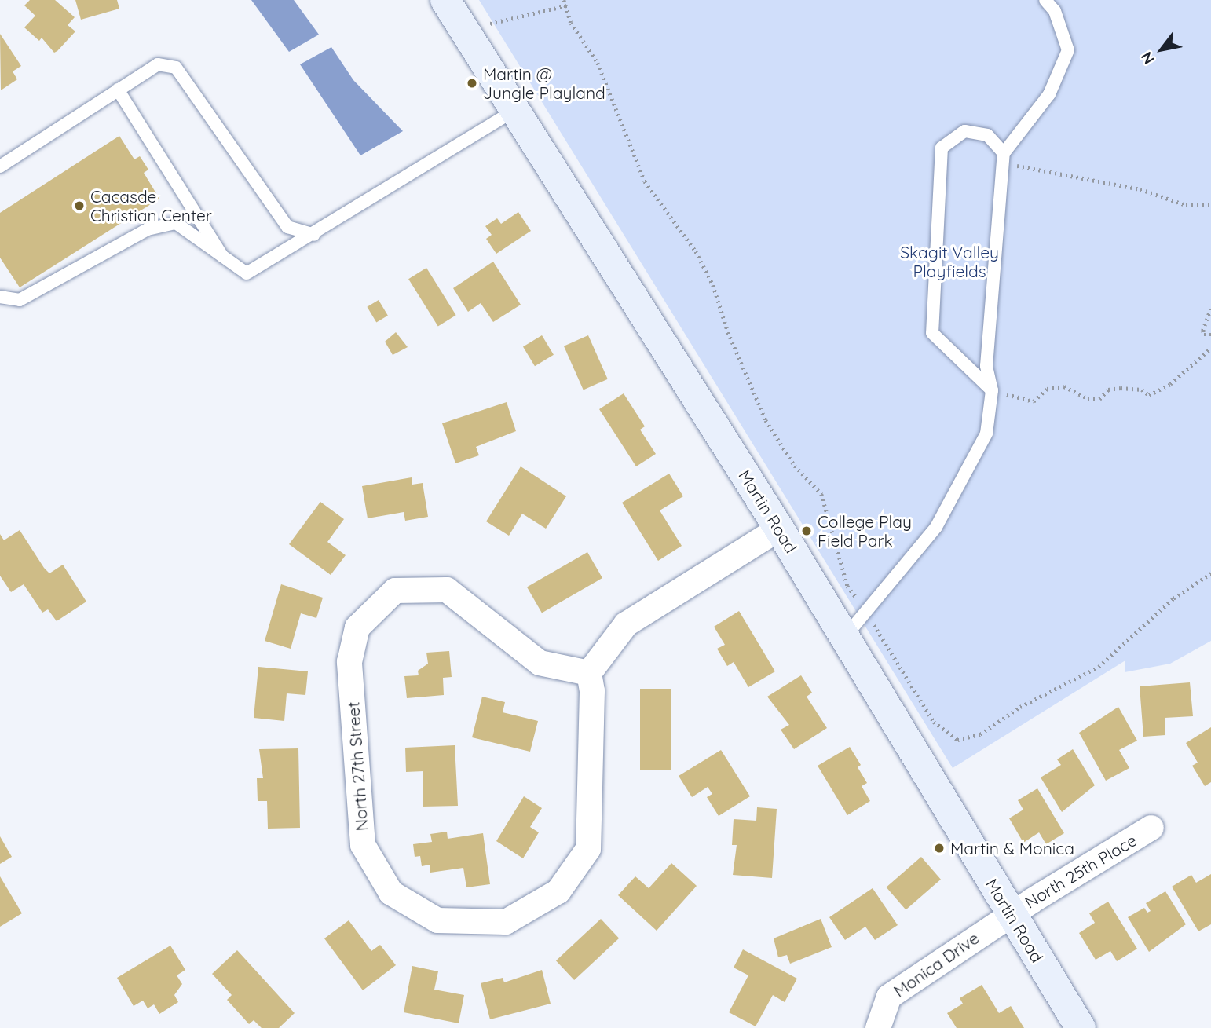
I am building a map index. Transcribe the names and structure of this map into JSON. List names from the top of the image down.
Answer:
{
  "streets": {
    "street": [
      "Martin Road",
      "North 27th Street",
      "North 25th Place",
      "Monica Drive"
    ]
  },
  "crossings": [
    ["Martin Road", "North 25th Place"],
    ["Martin Road", "Monica Drive"],
    ["North 25th Place", "Monica Drive"]
  ],
  "parks": ["Skagit Valley Playfields"],
  "places": [
    "Martin @ Jungle Playland",
    "Cacasde Christian Center",
    "College Play Field Park",
    "Martin & Monica"
  ],
  "north": "bottom left"
}
